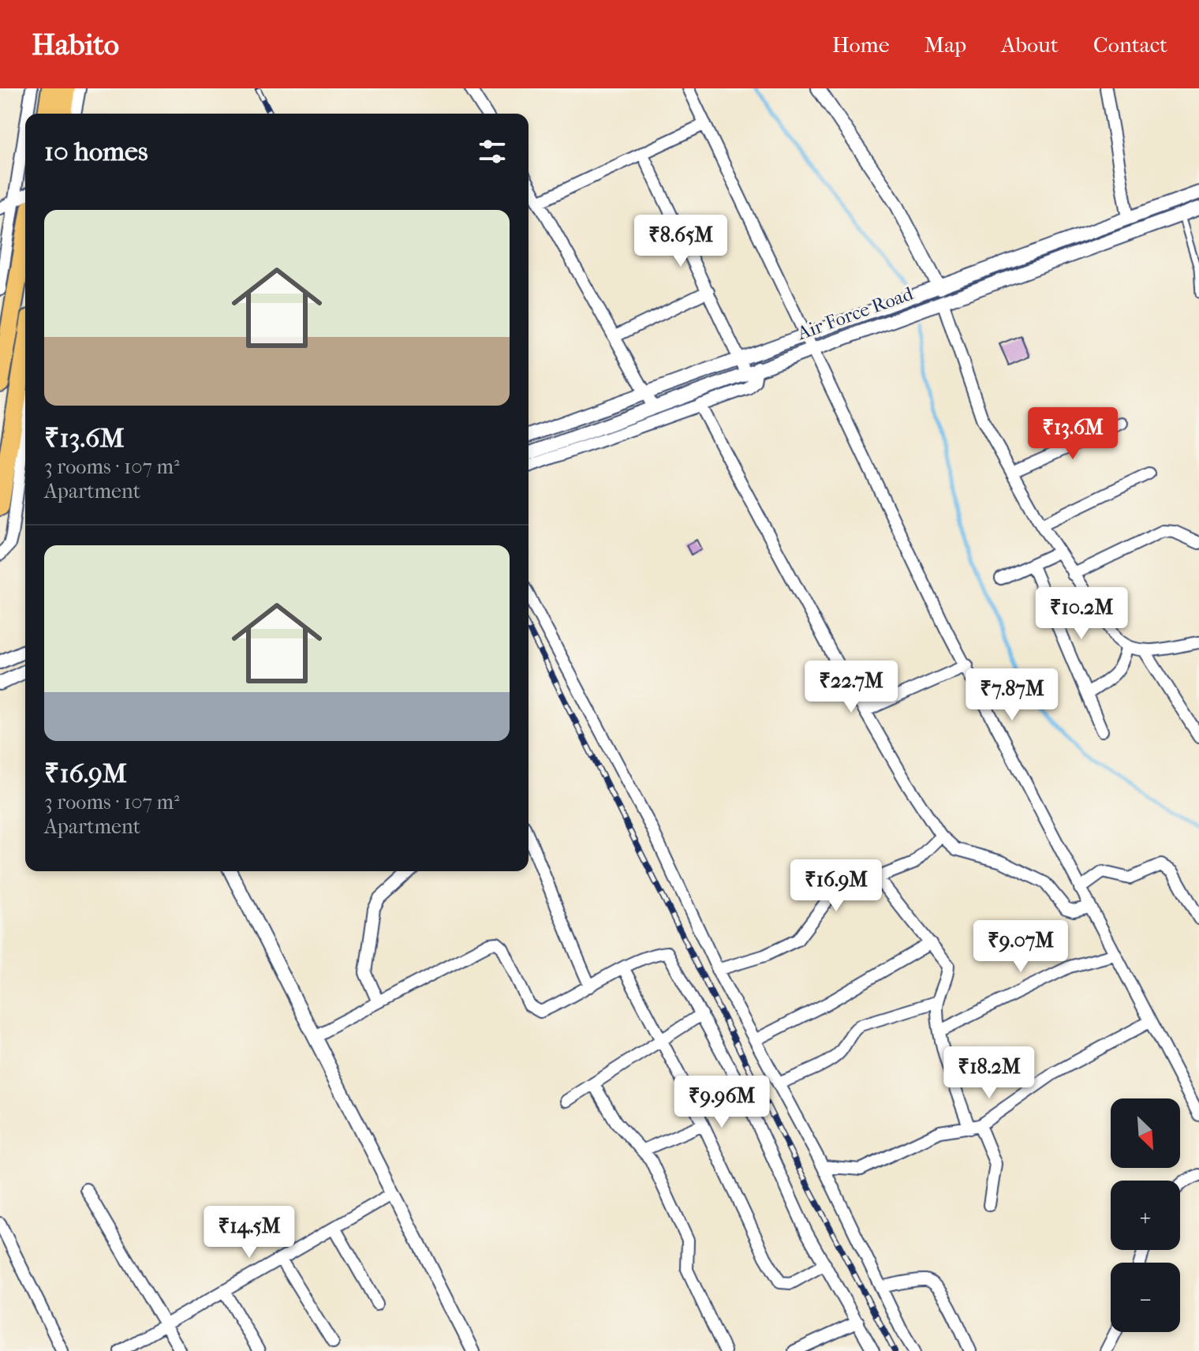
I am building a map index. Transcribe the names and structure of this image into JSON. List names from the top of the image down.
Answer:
{
  "streets": {
    "street": ["Air Force Road"]
  },
  "north": "bottom right",
  "page": {
    "header": "Habito",
    "nav": [
      "Home",
      "Map",
      "About",
      "Contact"
    ],
    "heading": "10 homes",
    "list": [
      {
        "name": "₹13.6M",
        "note": "3 rooms · 107 m² · Apartment"
      },
      {
        "name": "₹16.9M",
        "note": "3 rooms · 107 m² · Apartment"
      }
    ],
    "price": [
      "₹8.65M",
      "₹13.6M",
      "₹10.2M",
      "₹22.7M",
      "₹7.87M",
      "₹16.9M",
      "₹9.07M",
      "₹18.2M",
      "₹9.96M",
      "₹14.5M"
    ],
    "map_buttons": ["+", "−"]
  }
}
